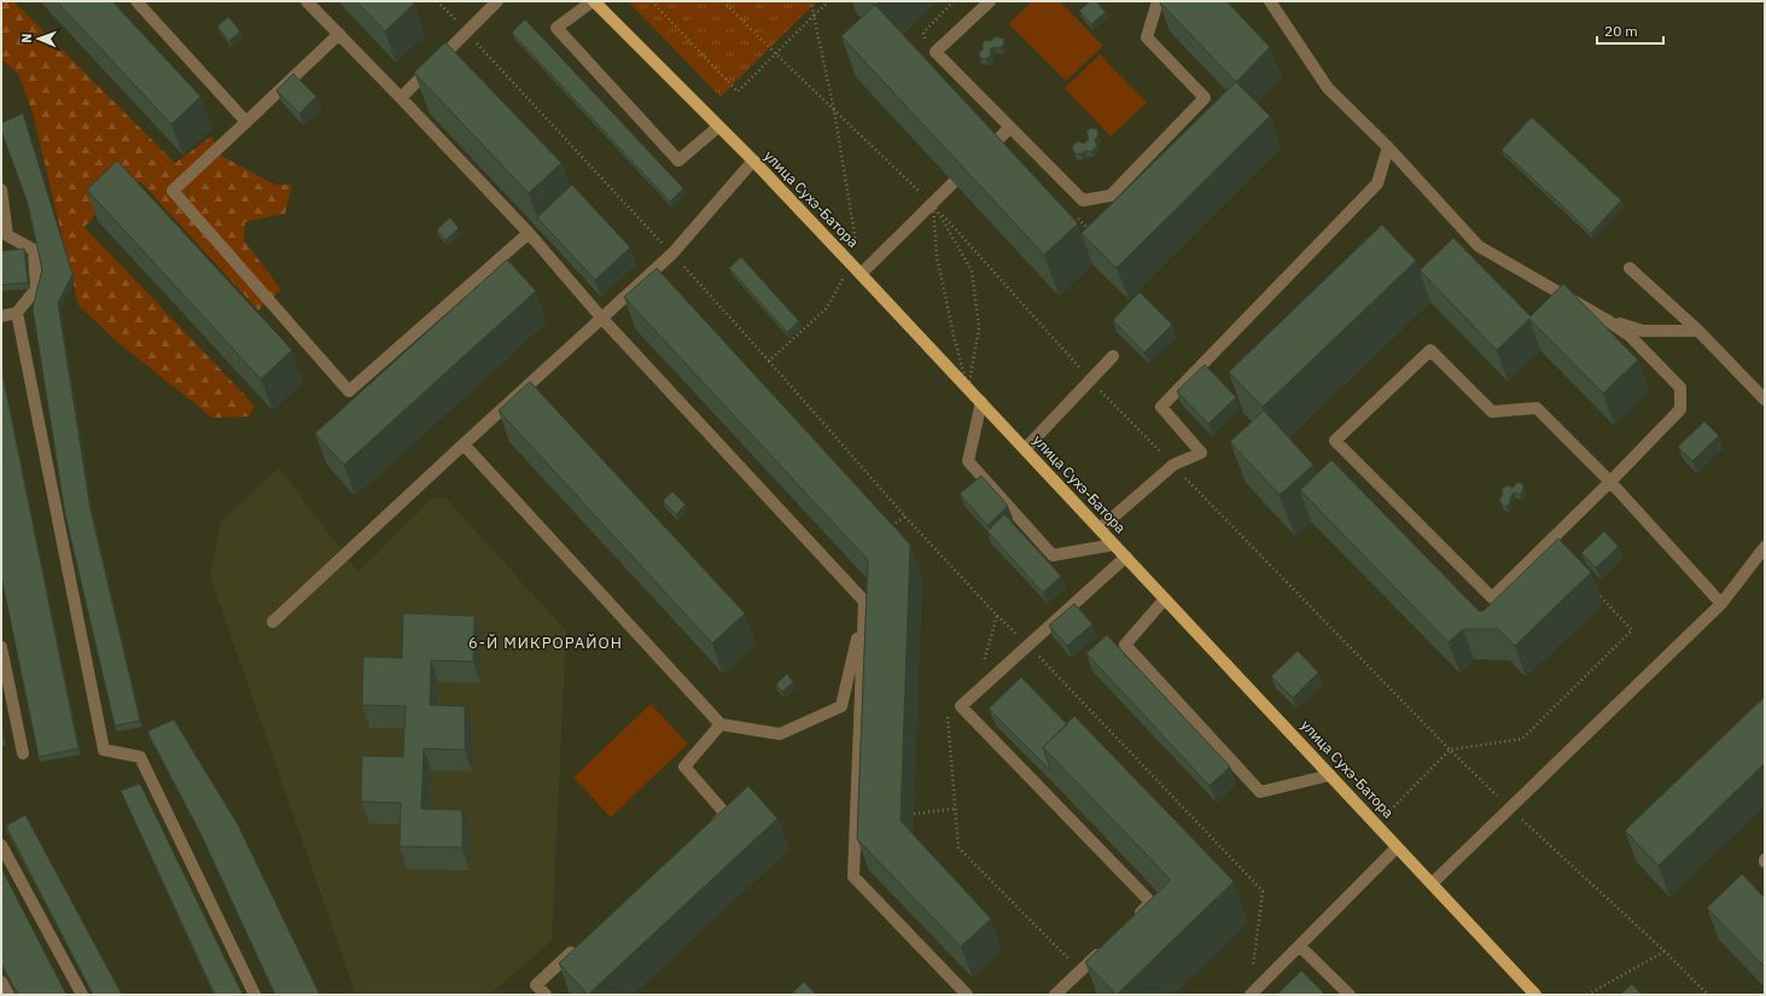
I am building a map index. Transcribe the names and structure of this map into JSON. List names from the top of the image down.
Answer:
{
  "streets": {
    "main road": ["улица Сухэ-Батора"]
  },
  "districts": ["6-Й МИКРОРАЙОН"],
  "scale_bar": "20 m",
  "north": "left"
}
